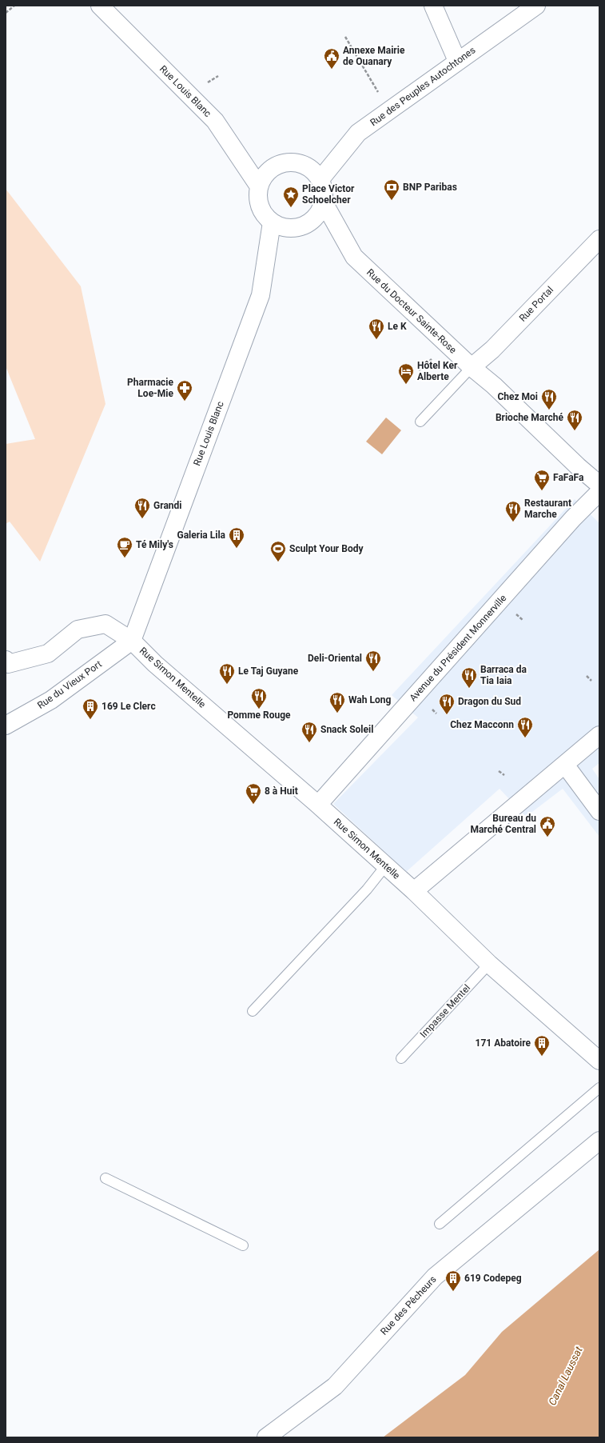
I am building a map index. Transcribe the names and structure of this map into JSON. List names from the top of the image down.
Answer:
{
  "streets": {
    "street": [
      "Rue des Peuples Autochtones",
      "Rue Louis Blanc",
      "Rue Portal",
      "Rue du Docteur Sainte-Rose",
      "Avenue du Président Monnerville",
      "Rue Simon Mentelle",
      "Rue du Vieux Port",
      "Rue des Pêcheurs"
    ],
    "lane": ["Impasse Mentel"]
  },
  "crossings": [
    ["Rue des Peuples Autochtones", "Rue Louis Blanc"],
    ["Rue des Peuples Autochtones", "Rue du Docteur Sainte-Rose"],
    ["Rue Louis Blanc", "Rue du Docteur Sainte-Rose"],
    ["Rue Louis Blanc", "Rue Simon Mentelle"],
    ["Rue Louis Blanc", "Rue du Vieux Port"],
    ["Rue Portal", "Rue du Docteur Sainte-Rose"],
    ["Avenue du Président Monnerville", "Rue Simon Mentelle"],
    ["Rue Simon Mentelle", "Rue du Vieux Port"],
    ["Rue Simon Mentelle", "Impasse Mentel"]
  ],
  "water": ["Canal Laussat"],
  "places": {
    "public building": ["Annexe Mairie de Ouanary", "Bureau du Marché Central"],
    "bank": ["BNP Paribas"],
    "place": ["Place Victor Schoelcher"],
    "restaurant": [
      "Le K",
      "Chez Moi",
      "Brioche Marché",
      "Grandi",
      "Restaurant Marche",
      "Deli-Oriental",
      "Le Taj Guyane",
      "Barraca da Tia Iaia",
      "Pomme Rouge",
      "Wah Long",
      "Dragon du Sud",
      "Chez Macconn",
      "Snack Soleil"
    ],
    "hotel": ["Hôtel Ker Alberte"],
    "pharmacy": ["Pharmacie Loe-Mie"],
    "supermarket": ["FaFaFa", "8 à Huit"],
    "building": [
      "Galeria Lila",
      "169 Le Clerc",
      "171 Abatoire",
      "619 Codepeg"
    ],
    "cafe": ["Té Mily's"],
    "sports": ["Sculpt Your Body"]
  }
}
